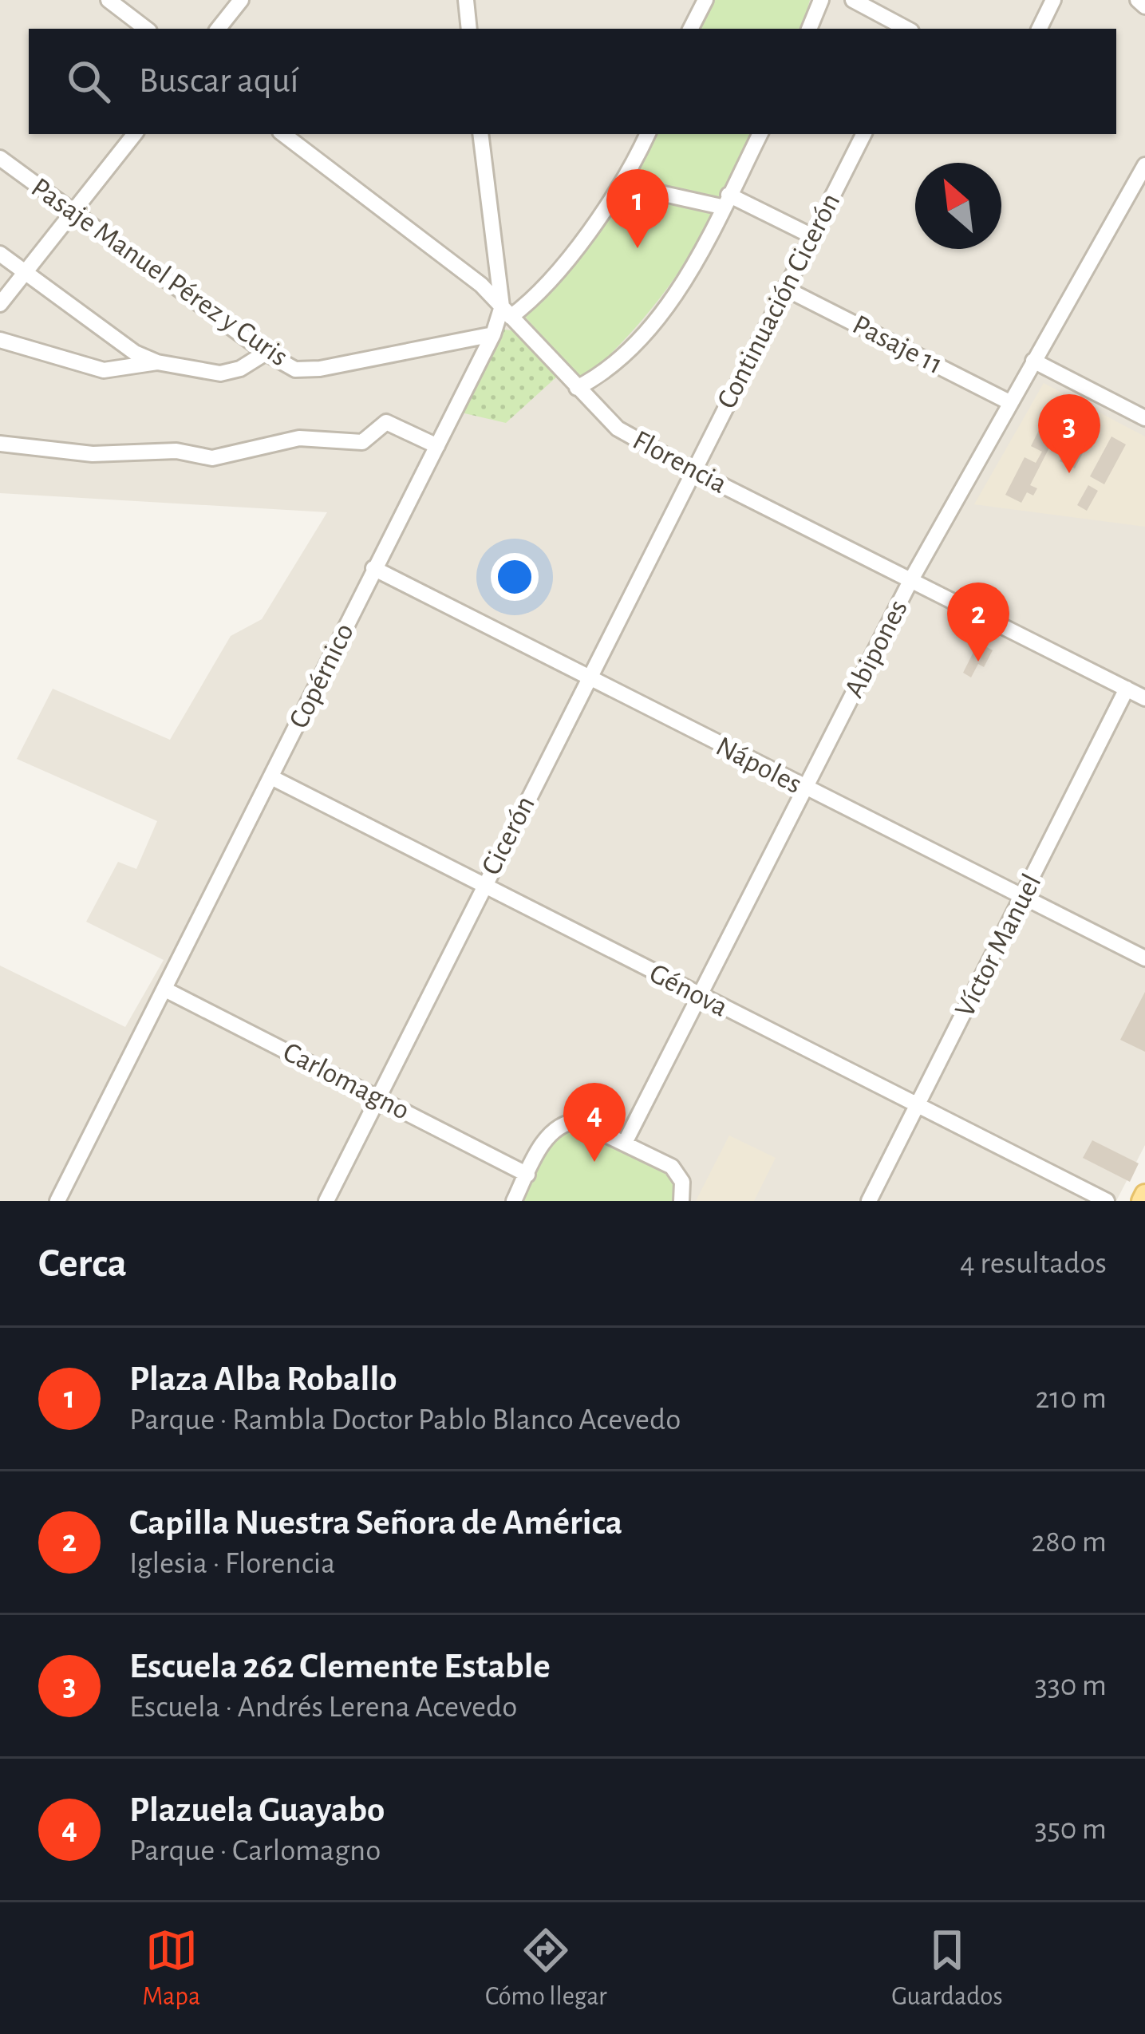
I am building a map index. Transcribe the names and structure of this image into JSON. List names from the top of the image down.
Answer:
{
  "streets": {
    "street": [
      "Pasaje Manuel Pérez y Curis",
      "Continuación Cicerón",
      "Pasaje 11",
      "Florencia",
      "Abipones",
      "Copérnico",
      "Nápoles",
      "Cicerón",
      "Víctor Manuel",
      "Génova",
      "Carlomagno"
    ]
  },
  "crossings": [
    ["Pasaje Manuel Pérez y Curis", "Copérnico"],
    ["Continuación Cicerón", "Pasaje 11"],
    ["Continuación Cicerón", "Florencia"],
    ["Continuación Cicerón", "Cicerón"],
    ["Pasaje 11", "Abipones"],
    ["Florencia", "Abipones"],
    ["Florencia", "Copérnico"],
    ["Florencia", "Cicerón"],
    ["Florencia", "Víctor Manuel"],
    ["Abipones", "Nápoles"],
    ["Abipones", "Génova"],
    ["Copérnico", "Nápoles"],
    ["Copérnico", "Génova"],
    ["Copérnico", "Carlomagno"],
    ["Nápoles", "Cicerón"],
    ["Nápoles", "Víctor Manuel"],
    ["Cicerón", "Génova"],
    ["Cicerón", "Carlomagno"],
    ["Víctor Manuel", "Génova"]
  ],
  "north": "top left",
  "page": {
    "search": "Buscar aquí",
    "pins": [
      "1",
      "3",
      "2",
      "4"
    ],
    "heading": ["Cerca", "4 resultados"],
    "list": [
      {
        "mark": "1",
        "name": "Plaza Alba Roballo",
        "note": "Parque · Rambla Doctor Pablo Blanco Acevedo",
        "value": "210 m"
      },
      {
        "mark": "2",
        "name": "Capilla Nuestra Señora de América",
        "note": "Iglesia · Florencia",
        "value": "280 m"
      },
      {
        "mark": "3",
        "name": "Escuela 262 Clemente Estable",
        "note": "Escuela · Andrés Lerena Acevedo",
        "value": "330 m"
      },
      {
        "mark": "4",
        "name": "Plazuela Guayabo",
        "note": "Parque · Carlomagno",
        "value": "350 m"
      }
    ],
    "nav": ["Mapa", "Cómo llegar", "Guardados"]
  }
}
